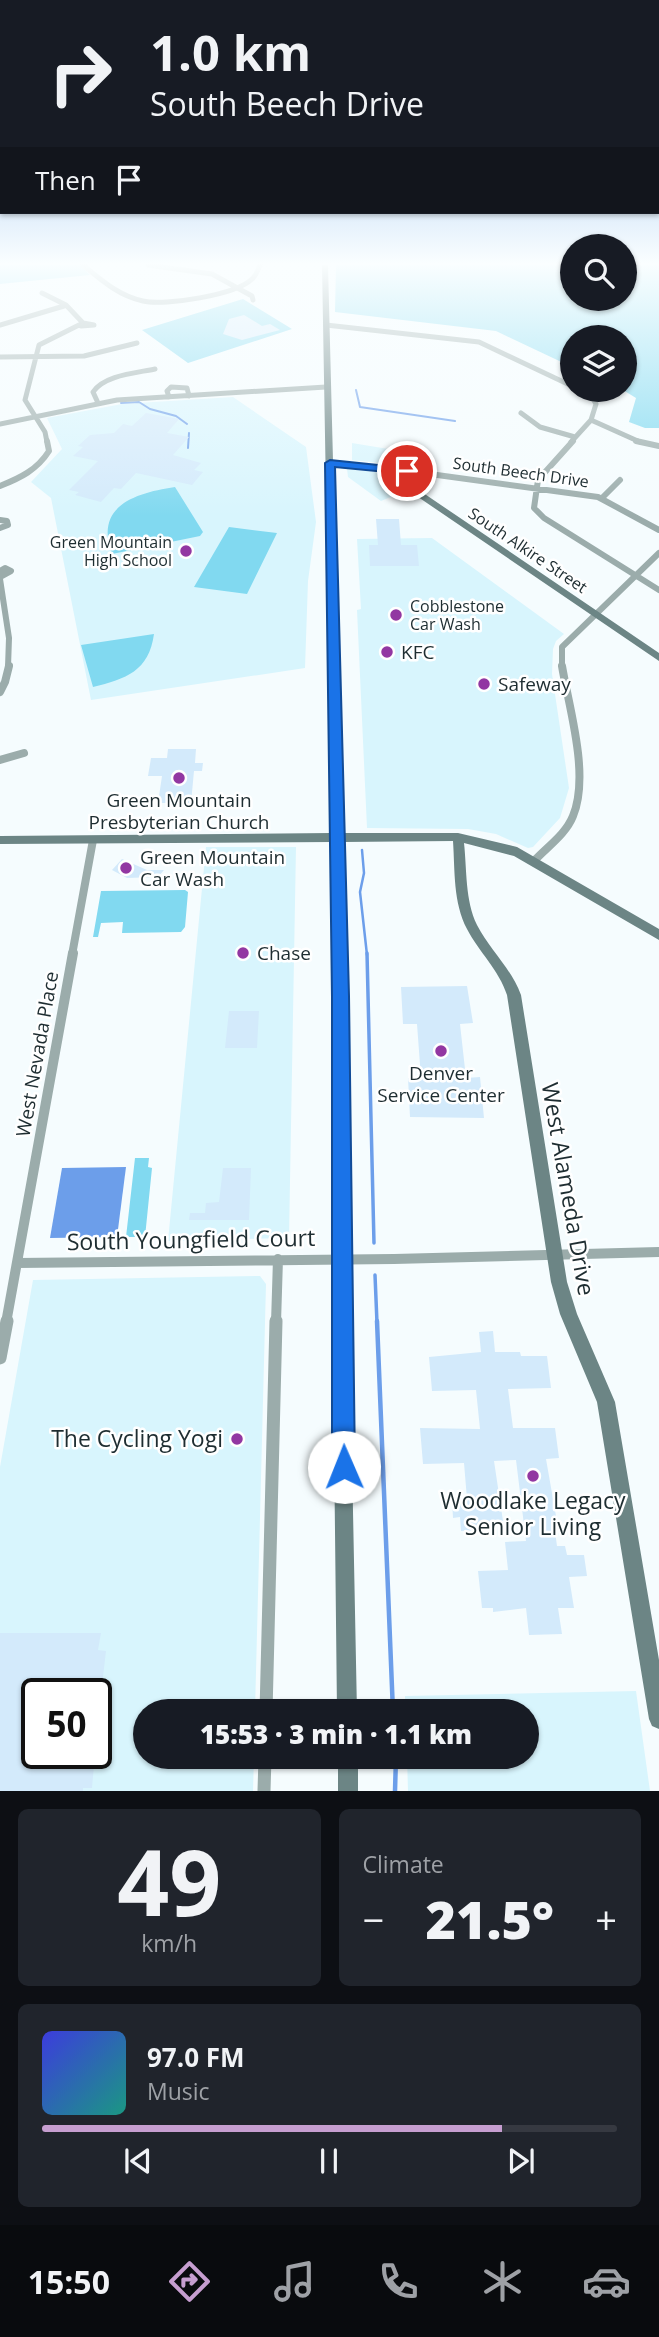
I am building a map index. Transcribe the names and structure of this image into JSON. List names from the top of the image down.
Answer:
{
  "streets": {
    "main road": ["South Beech Drive", "South Alkire Street", "West Alameda Drive"],
    "street": ["West Nevada Place", "South Youngfield Court"]
  },
  "crossings": [
    ["South Beech Drive", "South Alkire Street"],
    ["West Nevada Place", "South Youngfield Court"],
    ["West Alameda Drive", "South Youngfield Court"]
  ],
  "places": [
    "Green Mountain High School",
    "Cobblestone Car Wash",
    "KFC",
    "Safeway",
    "Green Mountain Presbyterian Church",
    "Green Mountain Car Wash",
    "Chase",
    "Denver Service Center",
    "The Cycling Yogi",
    "Woodlake Legacy Senior Living"
  ],
  "page": {
    "turn": ["1.0 km", "South Beech Drive"],
    "then": "Then",
    "limit": "50",
    "trip": "15:53 · 3 min · 1.1 km",
    "tile": [
      ["49", "km/h"],
      "Climate"
    ],
    "heat": ["−", "21.5°", "+"],
    "song": ["97.0 FM", "Music"],
    "tabs": "15:50"
  }
}
